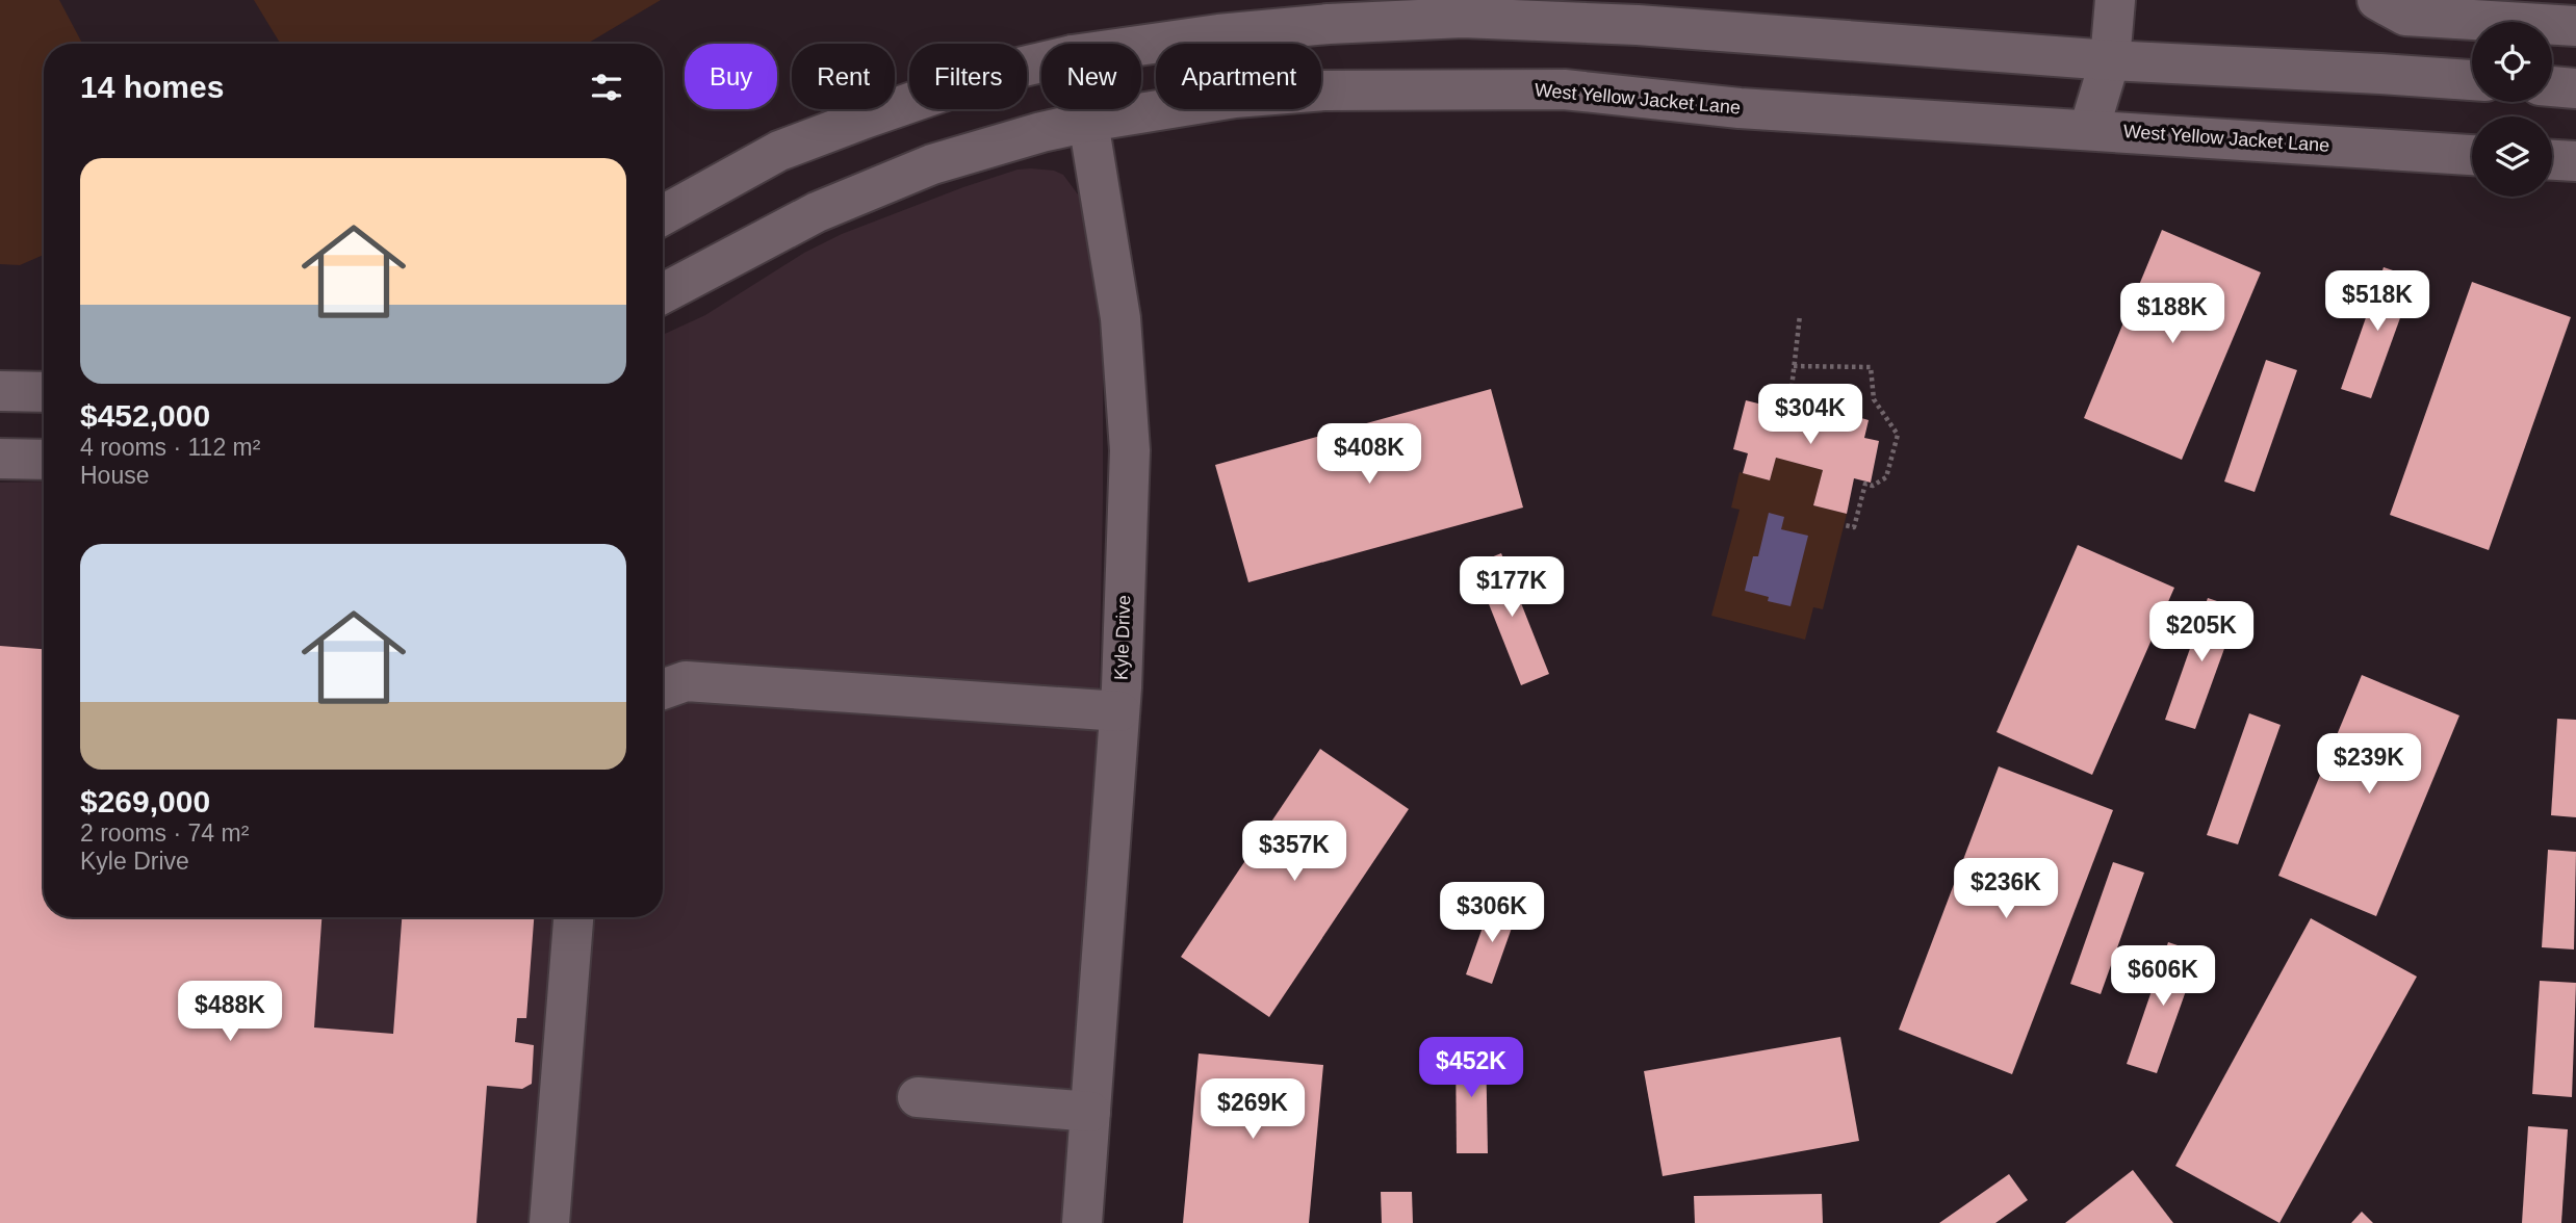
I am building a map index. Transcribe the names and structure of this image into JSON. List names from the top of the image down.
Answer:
{
  "streets": {
    "street": ["West Yellow Jacket Lane", "Kyle Drive"]
  },
  "crossings": [
    ["West Yellow Jacket Lane", "Kyle Drive"]
  ],
  "page": {
    "chip": [
      "Buy",
      "Rent",
      "Filters",
      "New",
      "Apartment"
    ],
    "heading": "14 homes",
    "list": [
      {
        "name": "$452,000",
        "note": "4 rooms · 112 m² · House"
      },
      {
        "name": "$269,000",
        "note": "2 rooms · 74 m² · Kyle Drive"
      }
    ],
    "price": [
      "$518K",
      "$188K",
      "$304K",
      "$408K",
      "$177K",
      "$205K",
      "$239K",
      "$357K",
      "$236K",
      "$306K",
      "$606K",
      "$488K",
      "$452K",
      "$269K"
    ]
  }
}
